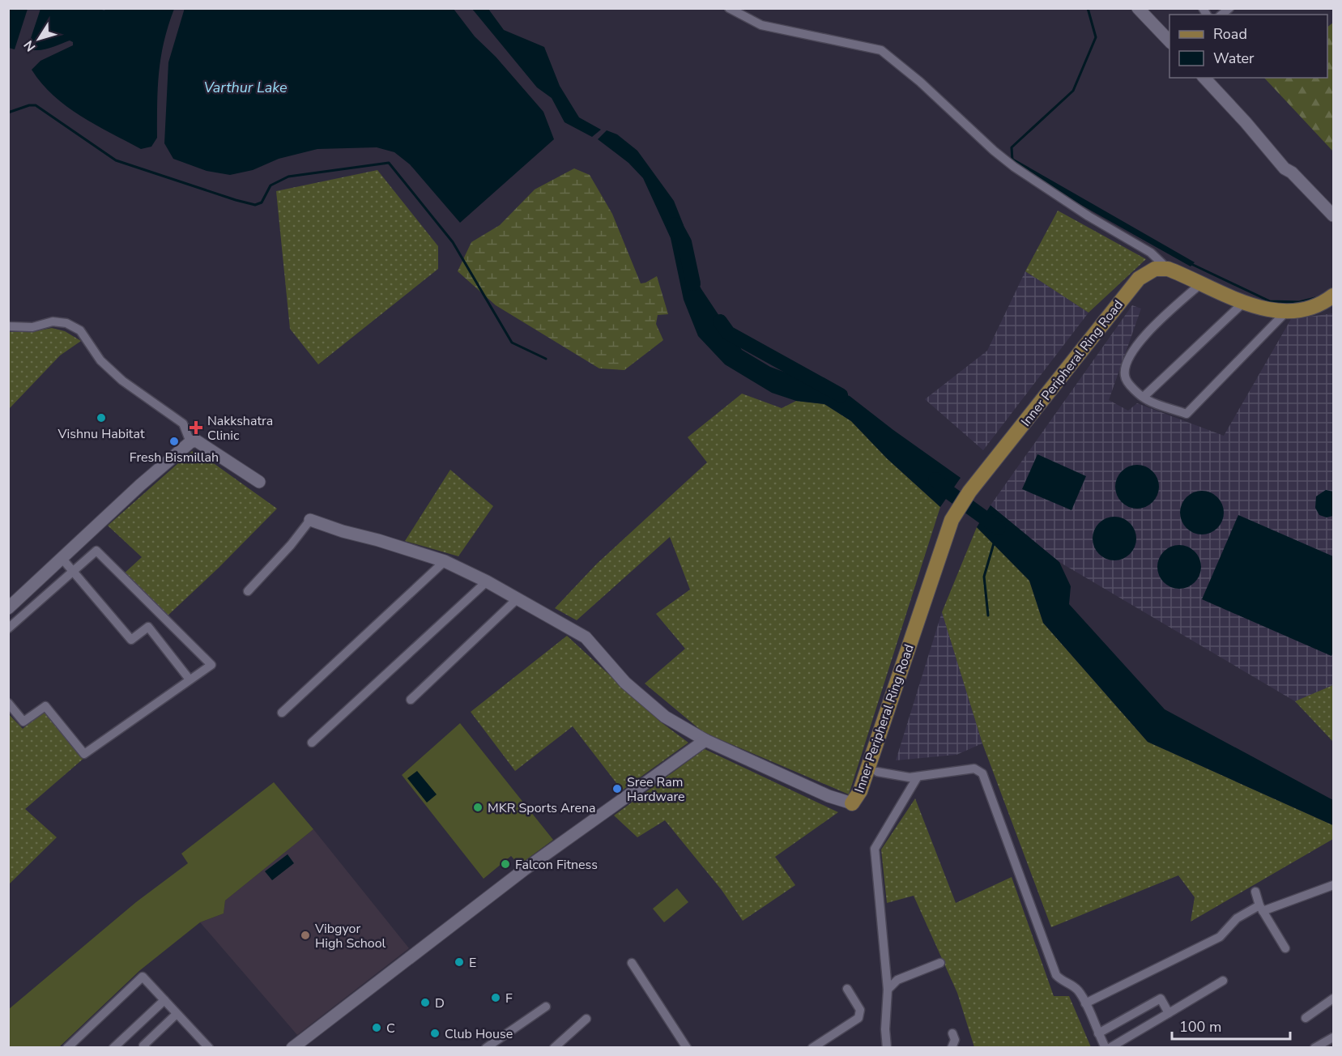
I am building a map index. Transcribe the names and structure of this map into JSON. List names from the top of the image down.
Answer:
{
  "streets": {
    "main road": ["Inner Peripheral Ring Road"]
  },
  "water": ["Varthur Lake"],
  "places": {
    "other": [
      "Vishnu Habitat",
      "Fresh Bismillah",
      "Sree Ram Hardware",
      "MKR Sports Arena",
      "Falcon Fitness",
      "Vibgyor High School",
      "E",
      "F",
      "D",
      "C",
      "Club House"
    ],
    "health": ["Nakkshatra Clinic"]
  },
  "legend": ["Road", "Water"],
  "scale_bar": "100 m",
  "north": "bottom left"
}
